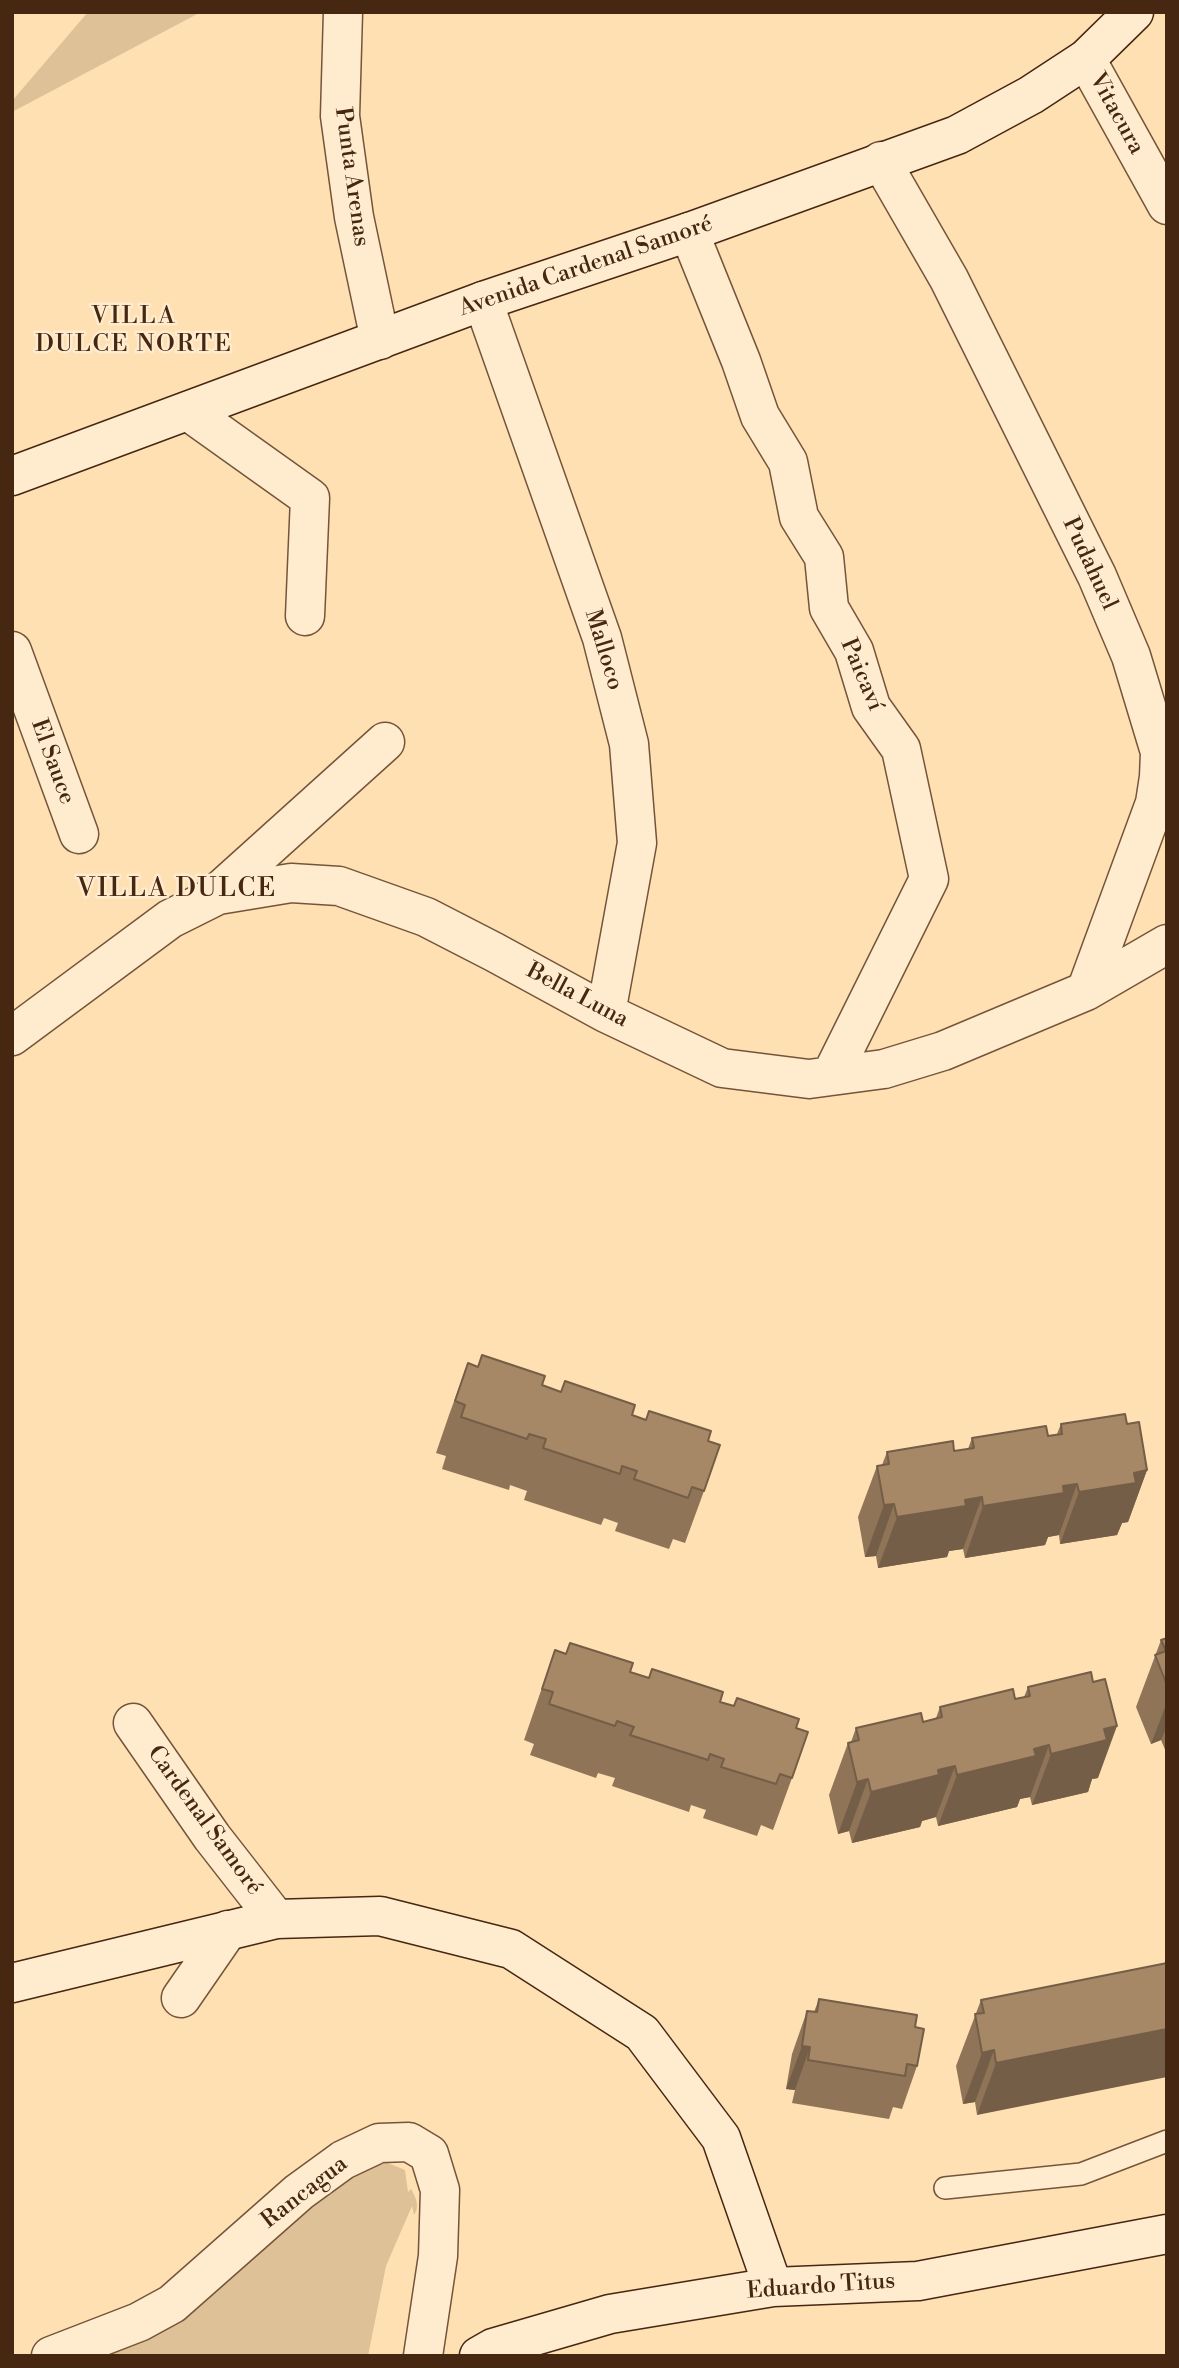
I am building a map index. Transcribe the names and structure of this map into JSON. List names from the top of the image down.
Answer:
{
  "streets": {
    "street": [
      "Vitacura",
      "Punta Arenas",
      "Avenida Cardenal Samoré",
      "Pudahuel",
      "Malloco",
      "Paicaví",
      "El Sauce",
      "Bella Luna",
      "Cardenal Samoré",
      "Rancagua",
      "Eduardo Titus"
    ]
  },
  "crossings": [
    ["Vitacura", "Avenida Cardenal Samoré"],
    ["Punta Arenas", "Avenida Cardenal Samoré"],
    ["Avenida Cardenal Samoré", "Pudahuel"],
    ["Avenida Cardenal Samoré", "Malloco"],
    ["Avenida Cardenal Samoré", "Paicaví"],
    ["Pudahuel", "Bella Luna"],
    ["Malloco", "Bella Luna"],
    ["Paicaví", "Bella Luna"]
  ],
  "districts": ["VILLA DULCE NORTE", "VILLA DULCE"]
}
